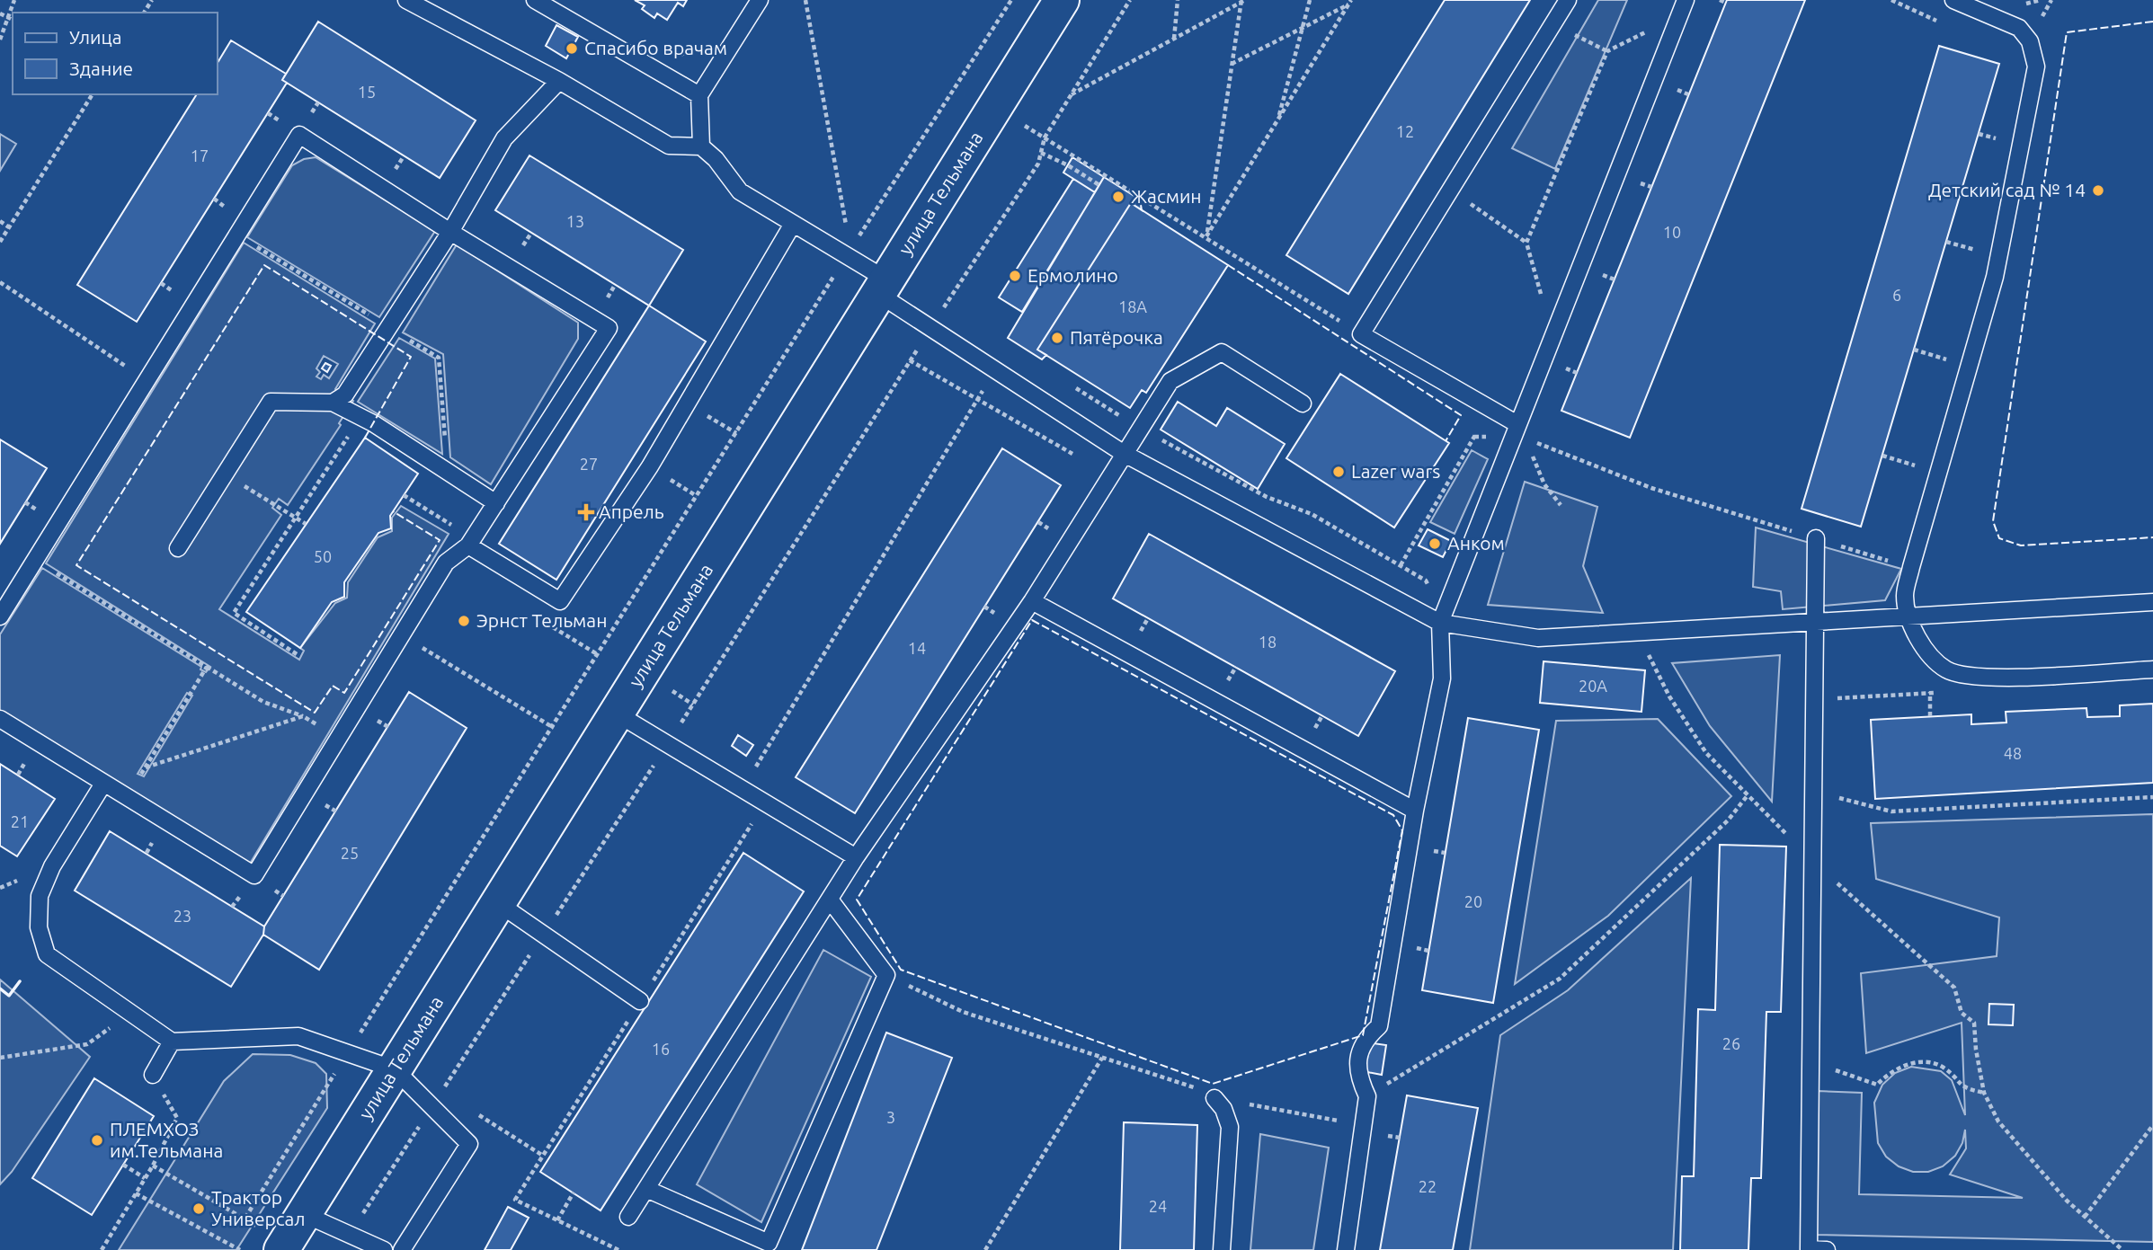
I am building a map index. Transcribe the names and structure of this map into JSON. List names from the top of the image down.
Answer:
{
  "streets": {
    "main road": ["улица Тельмана"]
  },
  "places": {
    "other": [
      "Спасибо врачам",
      "Детский сад № 14",
      "Жасмин",
      "Ермолино",
      "Пятёрочка",
      "Lazer wars",
      "Анком",
      "Эрнст Тельман",
      "ПЛЕМХОЗ им.Тельмана",
      "Трактор Универсал"
    ],
    "health": ["Апрель"]
  },
  "house_numbers": [
    "15",
    "12",
    "17",
    "13",
    "10",
    "6",
    "18А",
    "27",
    "50",
    "18",
    "14",
    "20А",
    "48",
    "21",
    "25",
    "20",
    "23",
    "26",
    "16",
    "3",
    "22",
    "24"
  ],
  "legend": ["Улица", "Здание"]
}
